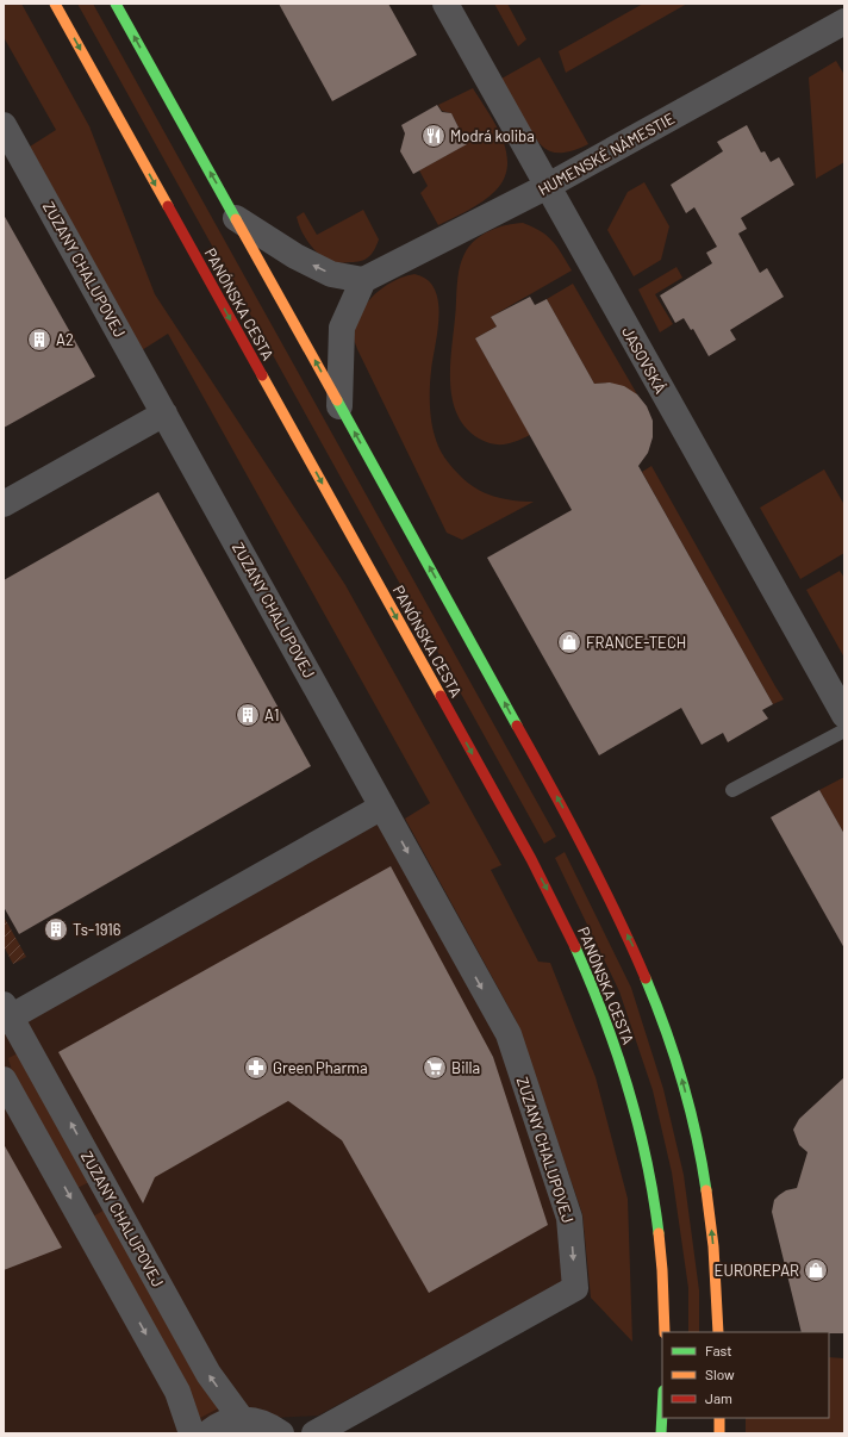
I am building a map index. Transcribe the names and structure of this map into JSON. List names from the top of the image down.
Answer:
{
  "streets": {
    "main road": ["PANÓNSKA CESTA"],
    "street": ["HUMENSKÉ NÁMESTIE", "ZUZANY CHALUPOVEJ", "JASOVSKÁ"]
  },
  "crossings": [
    ["HUMENSKÉ NÁMESTIE", "JASOVSKÁ"]
  ],
  "places": {
    "restaurant": ["Modrá koliba"],
    "building": ["A2", "A1", "Ts-1916"],
    "shop": ["FRANCE-TECH", "EUROREPAR"],
    "pharmacy": ["Green Pharma"],
    "supermarket": ["Billa"]
  },
  "legend": ["Fast", "Slow", "Jam"]
}
